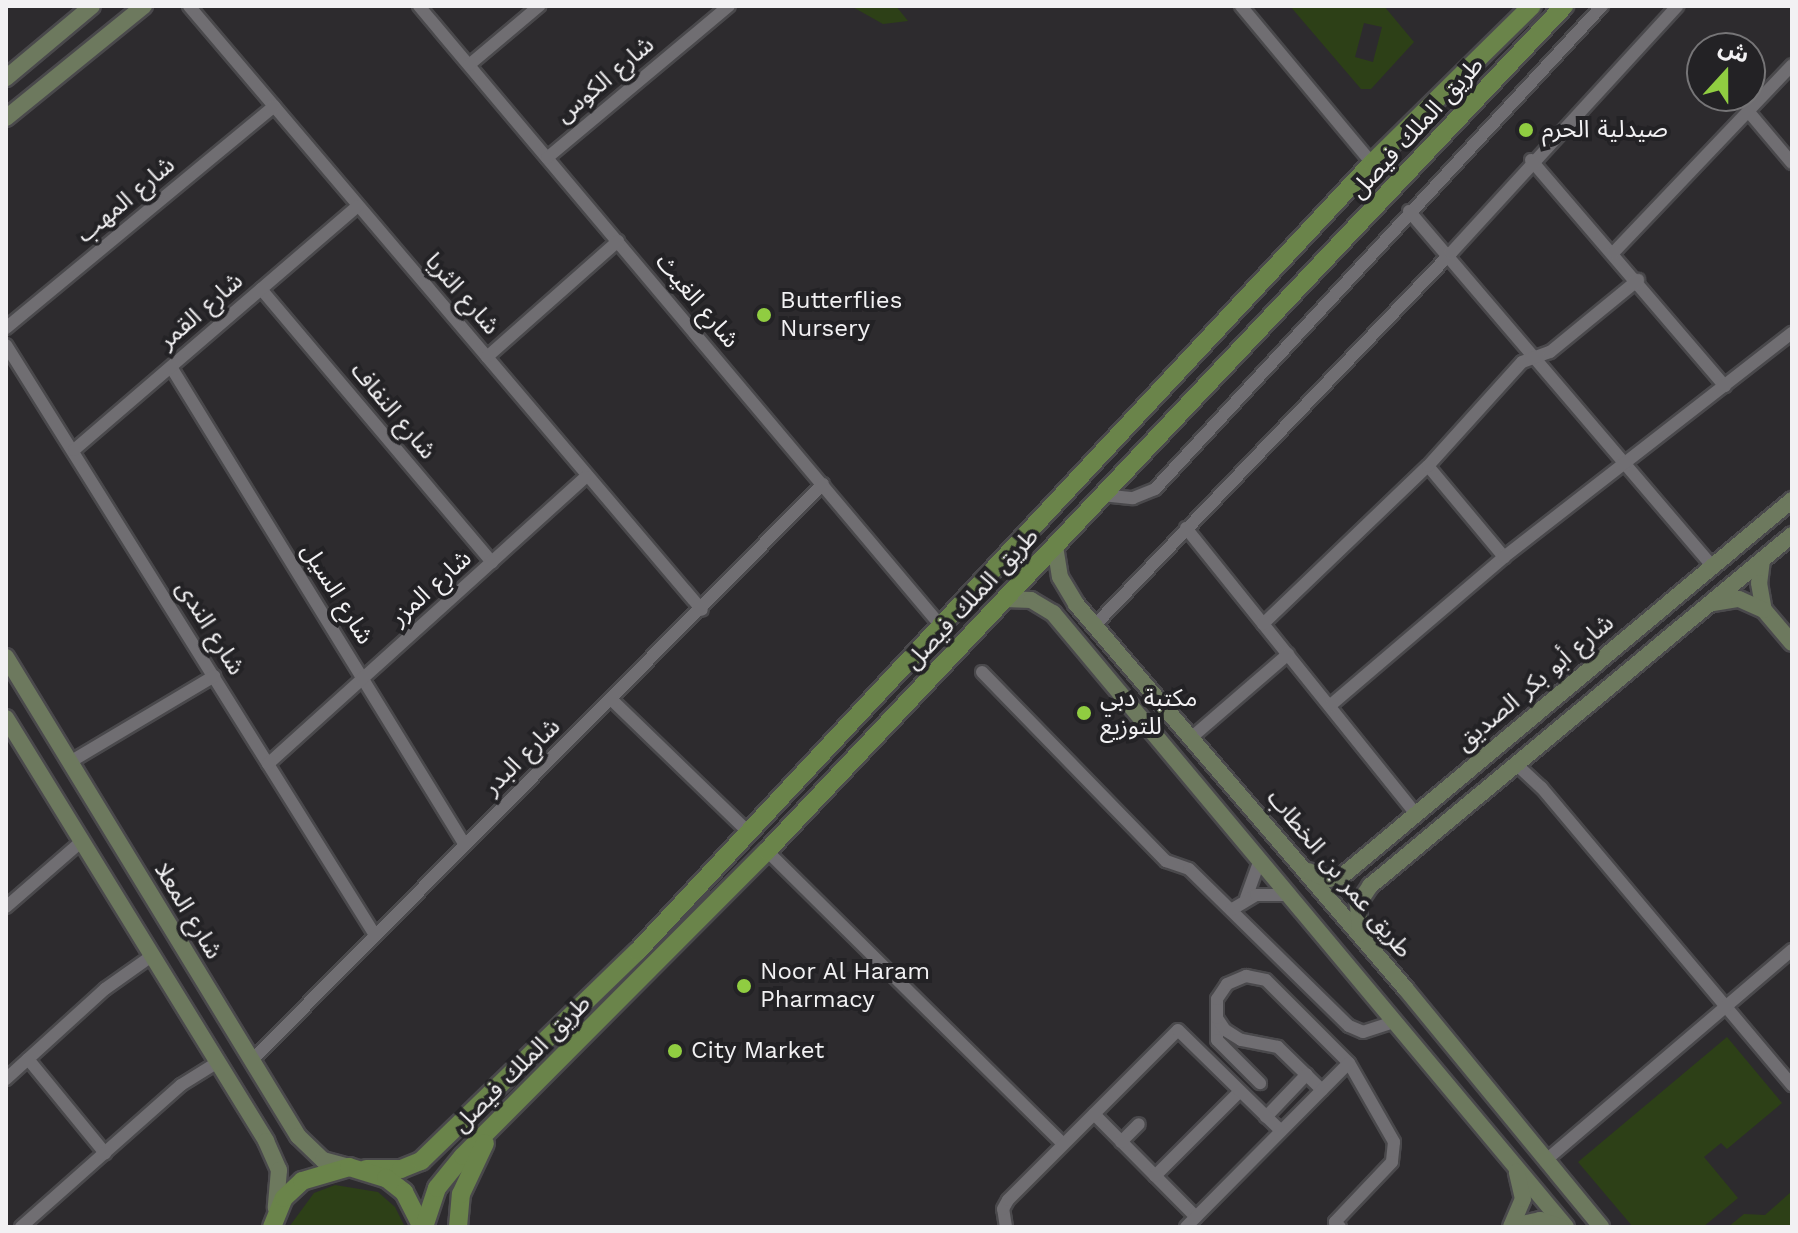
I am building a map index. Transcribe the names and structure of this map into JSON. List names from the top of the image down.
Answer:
{
  "streets": {
    "main road": ["طريق الملك فيصل"],
    "street": [
      "شارع الكوس",
      "شارع المهب",
      "شارع الثريا",
      "شارع الغيث",
      "شارع القمر",
      "شارع النفاف",
      "شارع المزر",
      "شارع السيل",
      "شارع الندى",
      "شارع أبو بكر الصديق",
      "شارع البدر",
      "طريق عمر بن الخطاب",
      "شارع المعلا"
    ]
  },
  "crossings": [
    ["شارع الكوس", "شارع الغيث"],
    ["طريق الملك فيصل", "شارع الغيث"],
    ["طريق الملك فيصل", "طريق عمر بن الخطاب"],
    ["طريق الملك فيصل", "شارع المعلا"],
    ["شارع المهب", "شارع الثريا"],
    ["شارع الثريا", "شارع القمر"],
    ["شارع الثريا", "شارع المزر"],
    ["شارع الثريا", "شارع البدر"],
    ["شارع الغيث", "شارع البدر"],
    ["شارع القمر", "شارع النفاف"],
    ["شارع القمر", "شارع السيل"],
    ["شارع القمر", "شارع الندى"],
    ["شارع النفاف", "شارع المزر"],
    ["شارع المزر", "شارع السيل"],
    ["شارع المزر", "شارع الندى"],
    ["شارع السيل", "شارع البدر"],
    ["شارع الندى", "شارع البدر"],
    ["شارع أبو بكر الصديق", "طريق عمر بن الخطاب"],
    ["شارع البدر", "شارع المعلا"]
  ],
  "places": [
    "صيدلية الحرم",
    "Butterflies Nursery",
    "مكتبة دبي للتوزيع",
    "Noor Al Haram Pharmacy",
    "City Market"
  ],
  "north": "top"
}
